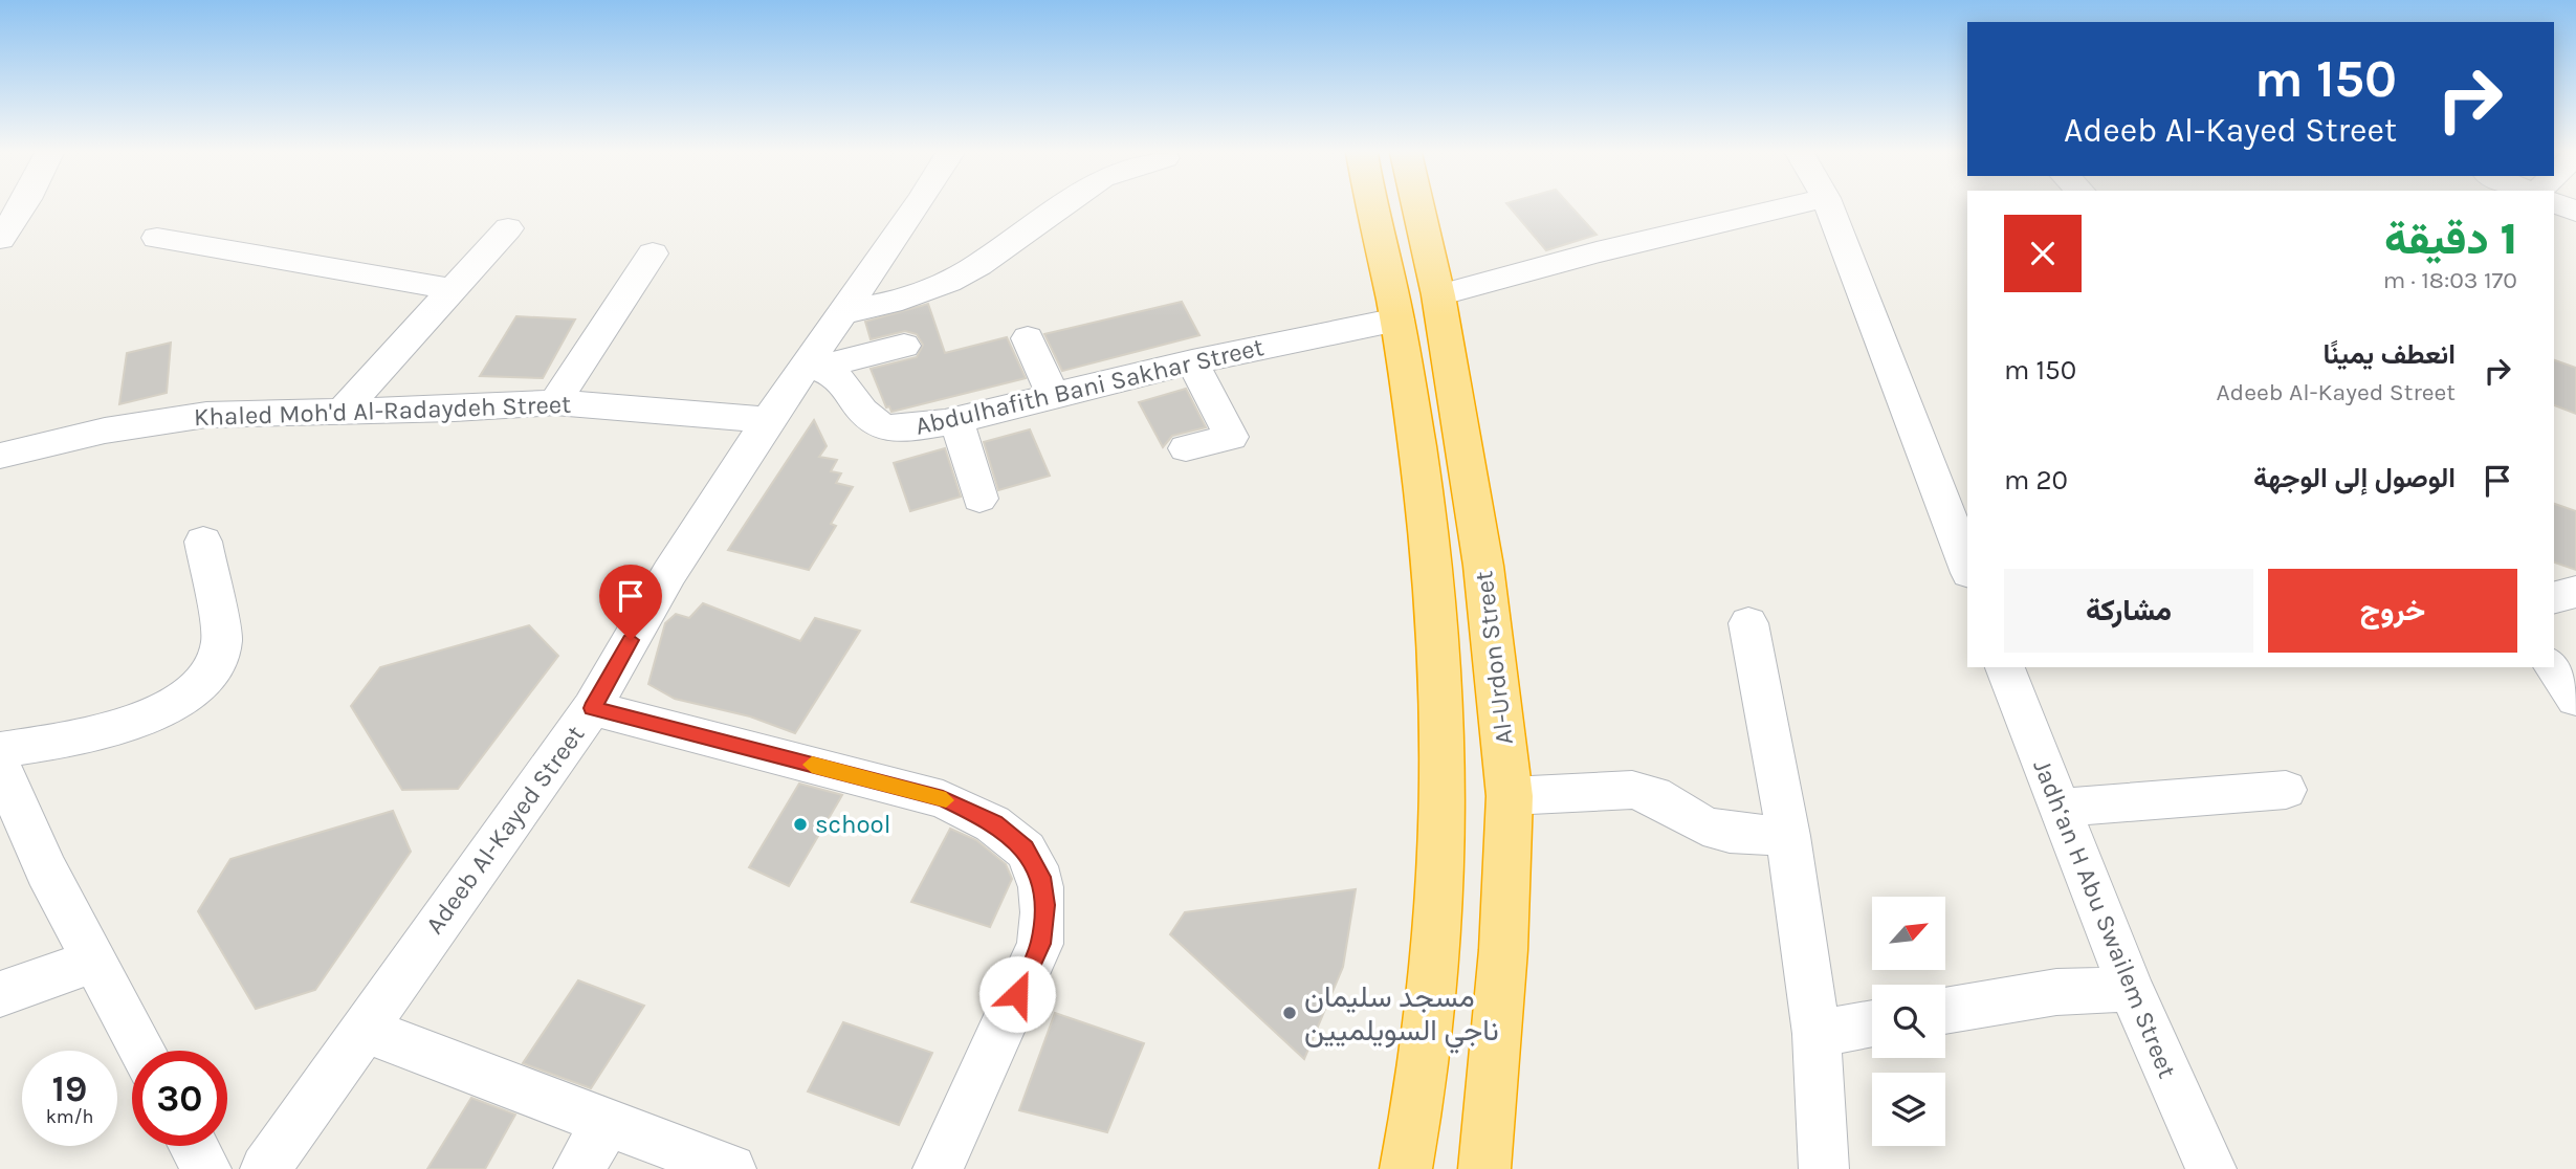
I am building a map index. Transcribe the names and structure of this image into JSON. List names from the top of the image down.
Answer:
{
  "streets": {
    "highway": ["Al-Urdon Street"],
    "street": [
      "Abdulhafith Bani Sakhar Street",
      "Khaled Moh'd Al-Radaydeh Street",
      "Adeeb Al-Kayed Street",
      "Jadh‘an H Abu Swailem Street"
    ]
  },
  "crossings": [
    ["Abdulhafith Bani Sakhar Street", "Al-Urdon Street"],
    ["Abdulhafith Bani Sakhar Street", "Adeeb Al-Kayed Street"],
    ["Khaled Moh'd Al-Radaydeh Street", "Adeeb Al-Kayed Street"]
  ],
  "places": ["school", "مسجد سليمان ناجي السويلميين"],
  "north": "top right",
  "page": {
    "turn": ["150 m", "Adeeb Al-Kayed Street"],
    "heading": ["1 دقيقة", "170 m · 18:03"],
    "list": [
      {
        "name": "انعطف يمينًا",
        "note": "Adeeb Al-Kayed Street",
        "value": "150 m"
      },
      {
        "name": "الوصول إلى الوجهة",
        "value": "20 m"
      }
    ],
    "buttons": ["خروج", "مشاركة"],
    "speed": "19 km/h",
    "limit": "30"
  }
}
